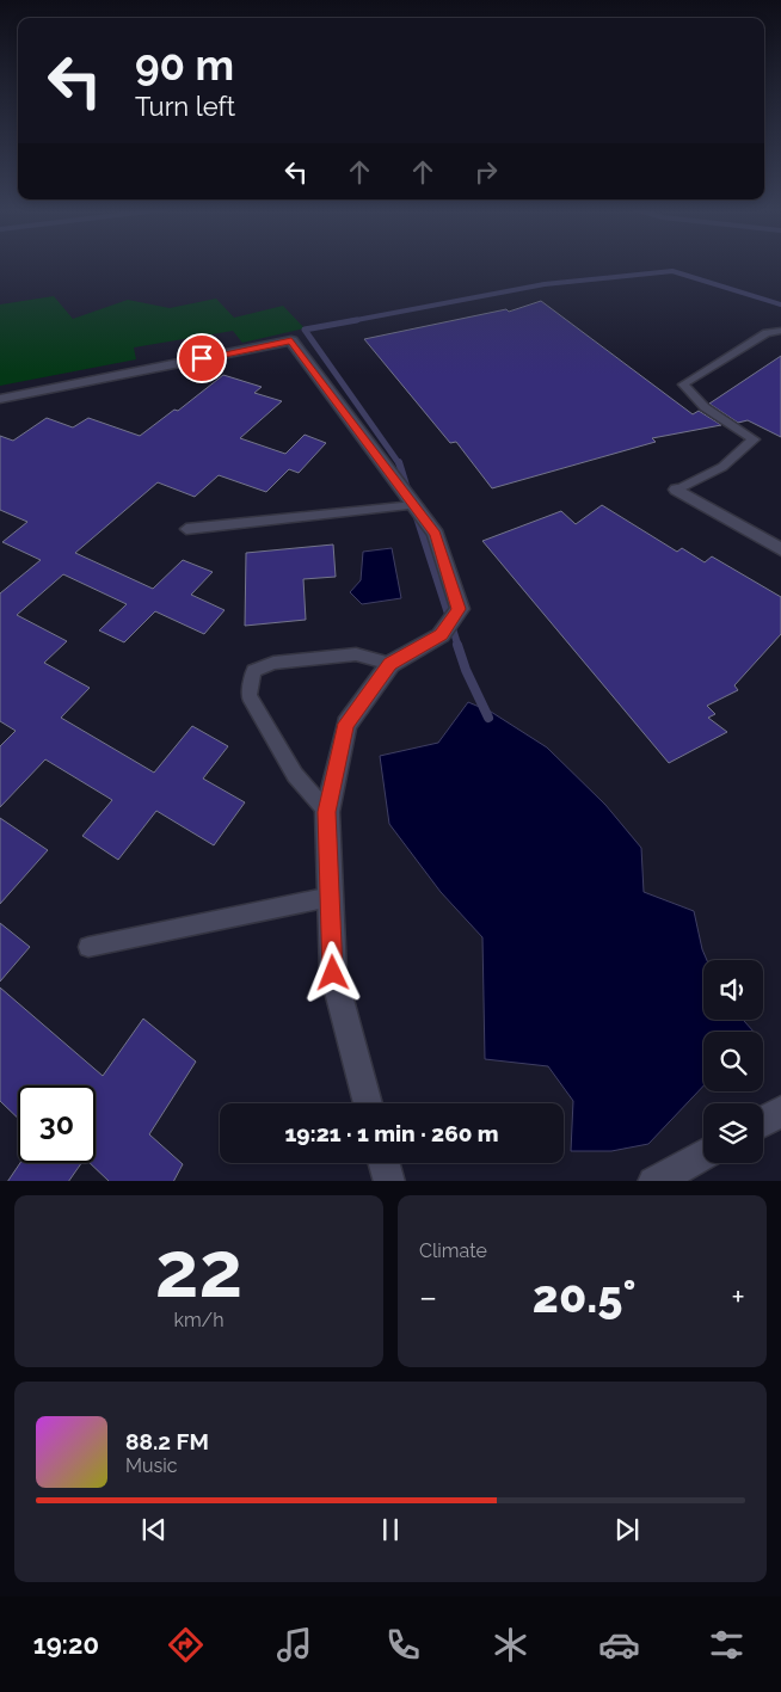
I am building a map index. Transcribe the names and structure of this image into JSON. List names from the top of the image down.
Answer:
{
  "page": {
    "turn": ["90 m", "Turn left"],
    "limit": "30",
    "trip": "19:21 · 1 min · 260 m",
    "tile": [
      ["22", "km/h"],
      "Climate"
    ],
    "heat": ["−", "20.5°", "+"],
    "song": ["88.2 FM", "Music"],
    "tabs": "19:20"
  }
}
